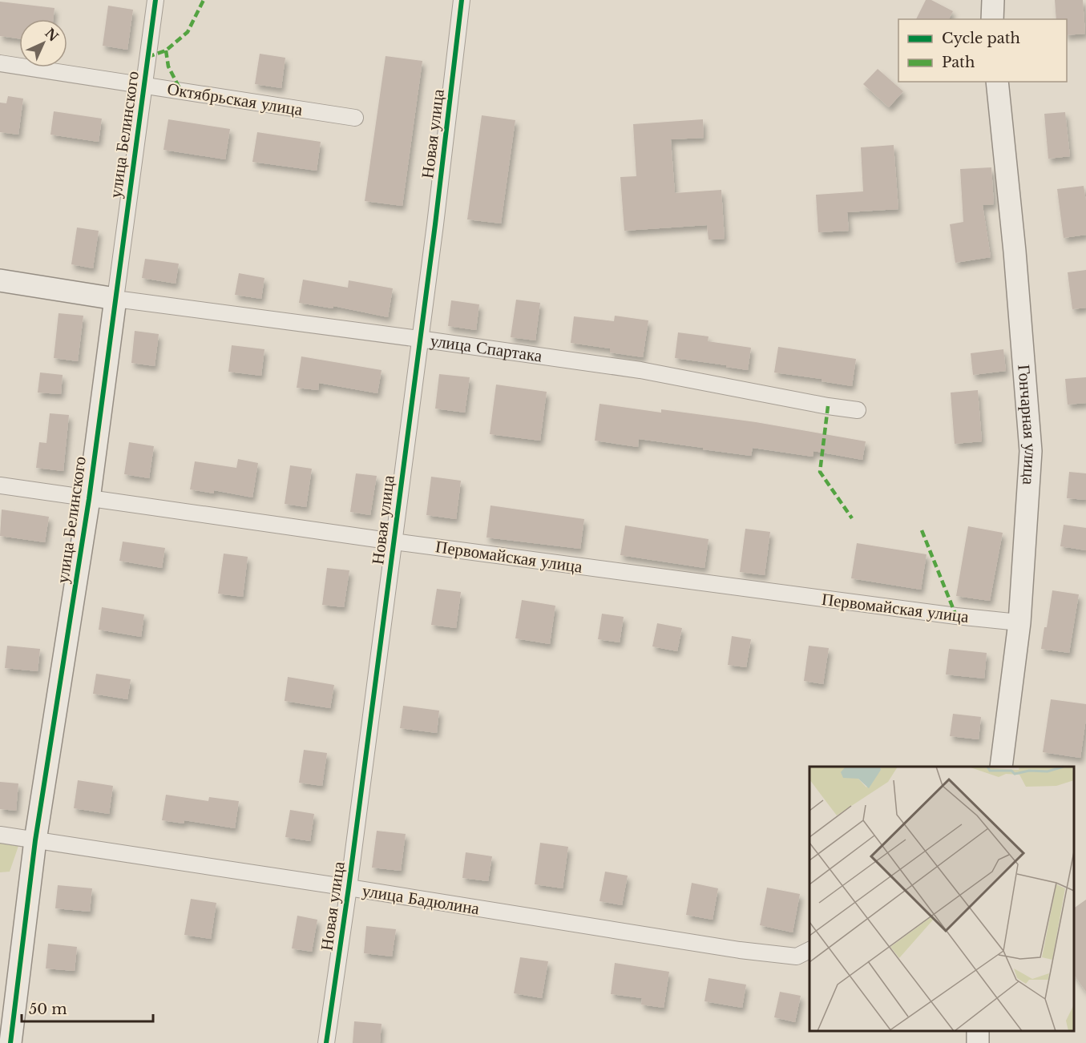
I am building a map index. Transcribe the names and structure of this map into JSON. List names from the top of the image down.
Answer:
{
  "streets": {
    "street": [
      "Октябрьская улица",
      "Новая улица",
      "улица Белинского",
      "улица Спартака",
      "Гончарная улица",
      "Первомайская улица",
      "улица Бадюлина"
    ]
  },
  "crossings": [
    ["Октябрьская улица", "улица Белинского"],
    ["Новая улица", "улица Спартака"],
    ["Новая улица", "Первомайская улица"],
    ["Новая улица", "улица Бадюлина"],
    ["улица Белинского", "улица Спартака"],
    ["улица Белинского", "Первомайская улица"],
    ["улица Белинского", "улица Бадюлина"],
    ["Гончарная улица", "Первомайская улица"]
  ],
  "legend": ["Cycle path", "Path"],
  "scale_bar": "50 m",
  "north": "top right"
}
